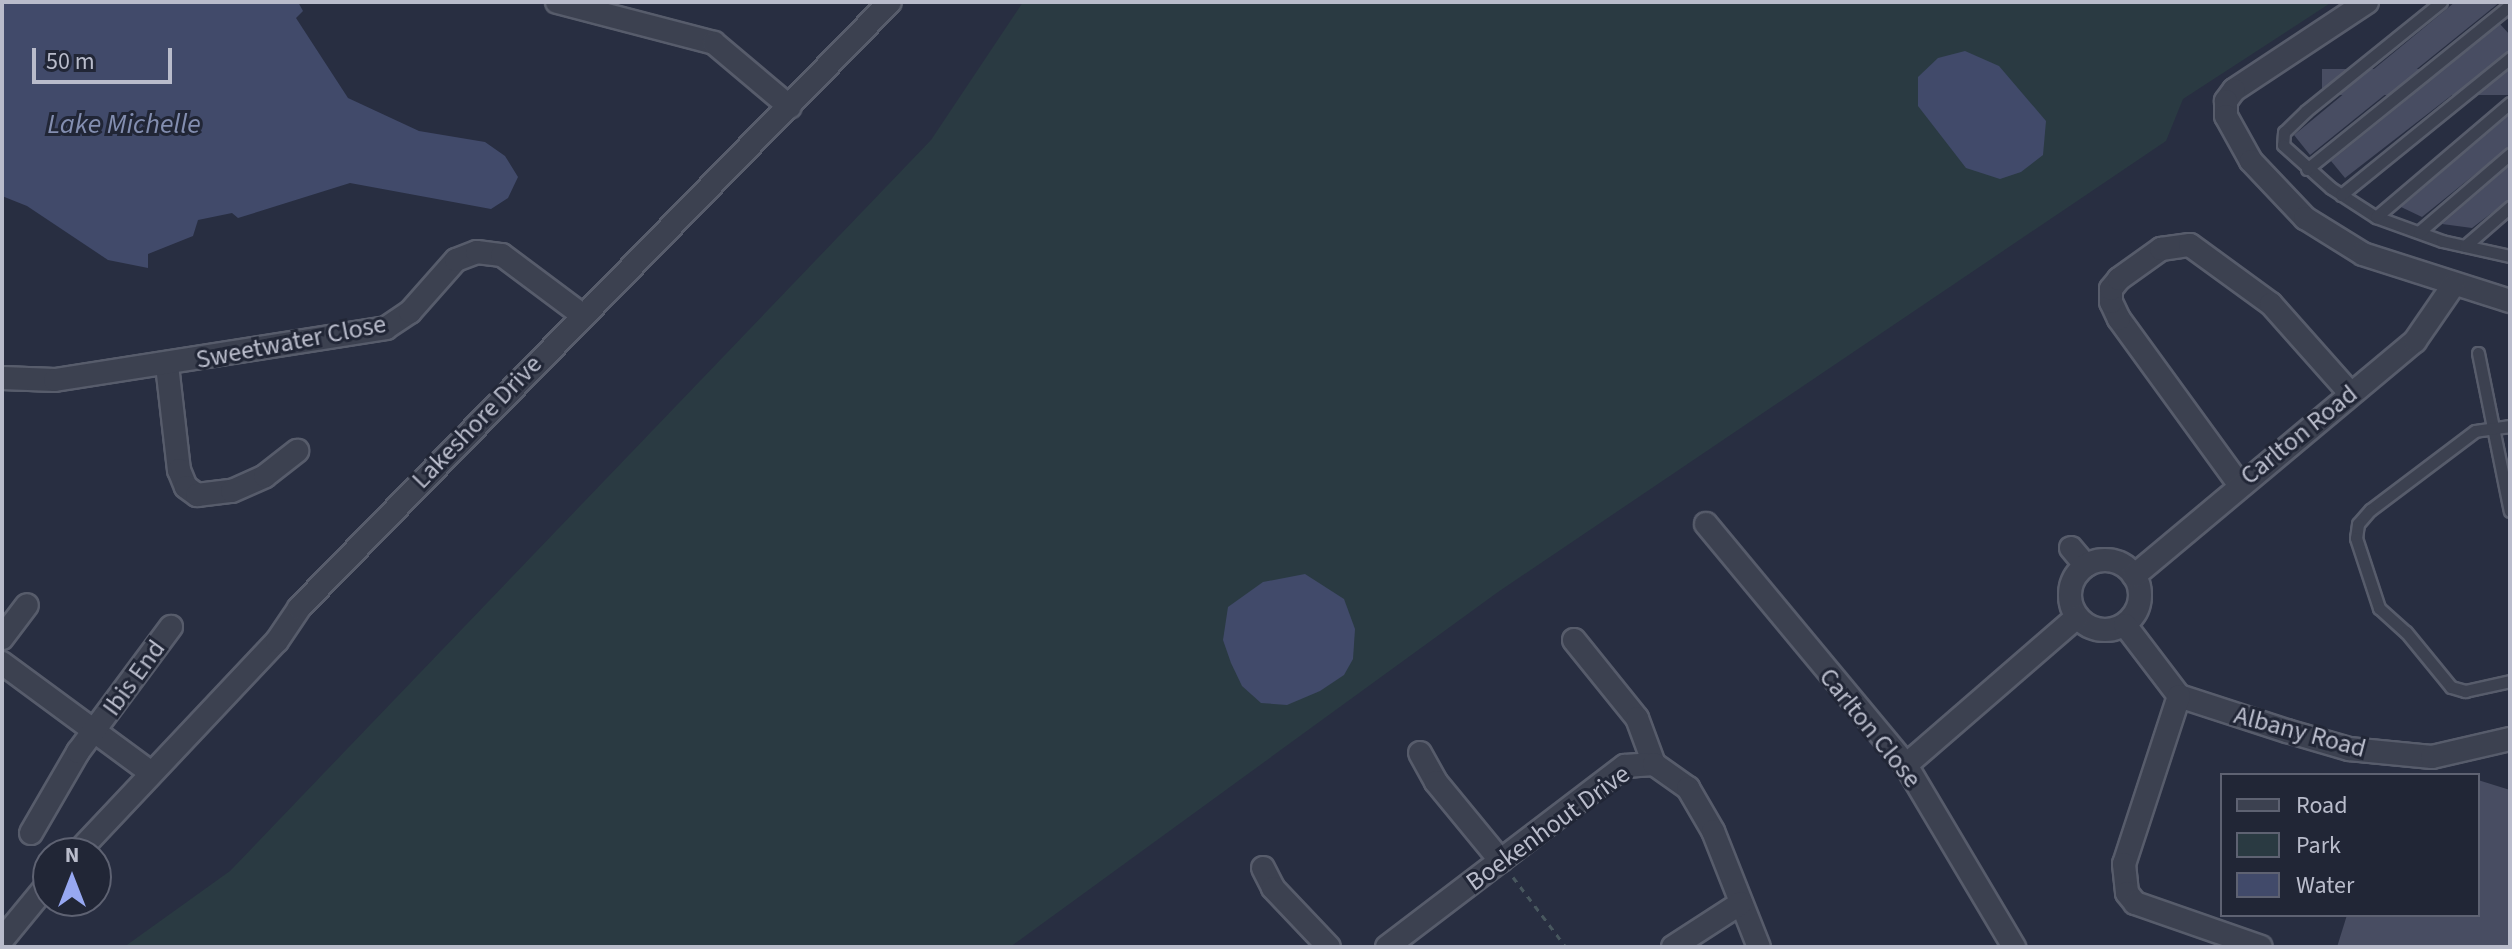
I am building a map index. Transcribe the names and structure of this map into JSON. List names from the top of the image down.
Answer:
{
  "streets": {
    "street": [
      "Sweetwater Close",
      "Lakeshore Drive",
      "Carlton Road",
      "Ibis End",
      "Carlton Close",
      "Albany Road",
      "Boekenhout Drive"
    ]
  },
  "crossings": [
    ["Sweetwater Close", "Lakeshore Drive"],
    ["Lakeshore Drive", "Ibis End"]
  ],
  "water": ["Lake Michelle"],
  "legend": ["Road", "Park", "Water"],
  "scale_bar": "50 m",
  "north": "top"
}
